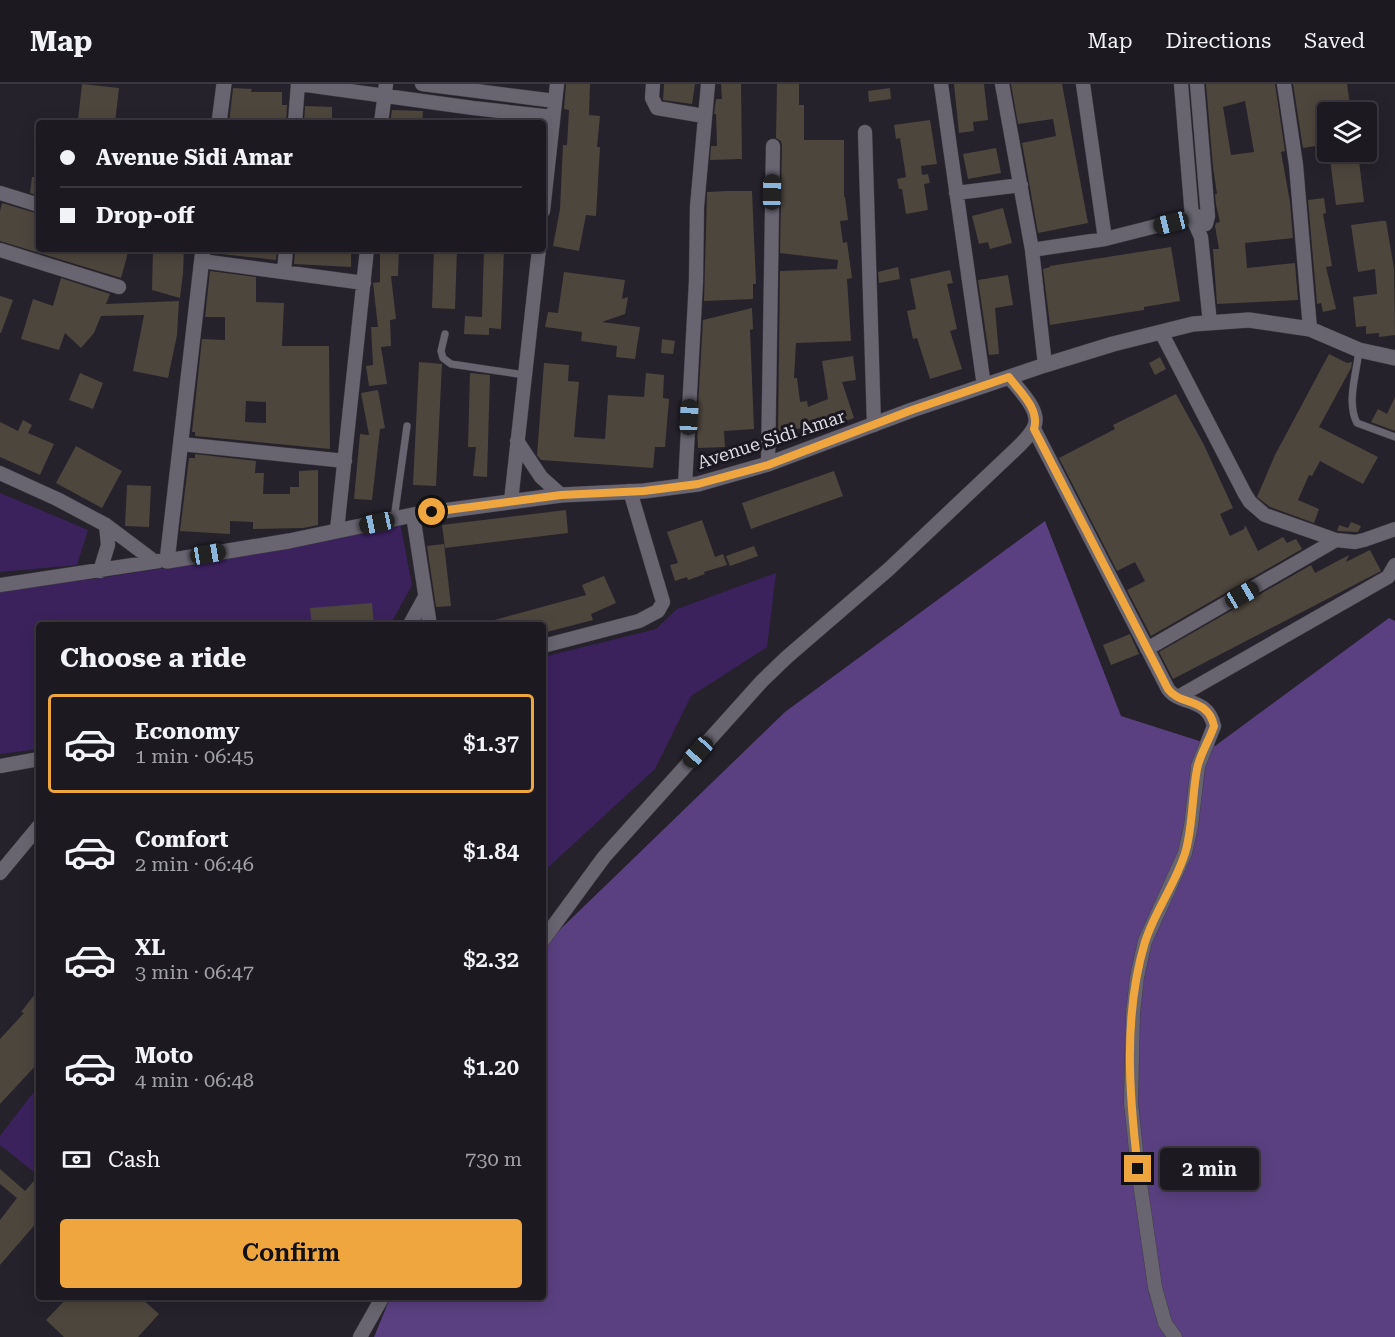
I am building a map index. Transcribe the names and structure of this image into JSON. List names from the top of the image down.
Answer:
{
  "streets": {
    "street": ["Avenue Sidi Amar"]
  },
  "page": {
    "header": "Map",
    "nav": ["Map", "Directions", "Saved"],
    "banner": ["Avenue Sidi Amar", "Drop-off"],
    "heading": "Choose a ride",
    "list": [
      {
        "name": "Economy",
        "note": "1 min · 06:45",
        "value": "$1.37"
      },
      {
        "name": "Comfort",
        "note": "2 min · 06:46",
        "value": "$1.84"
      },
      {
        "name": "XL",
        "note": "3 min · 06:47",
        "value": "$2.32"
      },
      {
        "name": "Moto",
        "note": "4 min · 06:48",
        "value": "$1.20"
      }
    ],
    "pay": ["Cash", "730 m"],
    "bubble": "2 min",
    "buttons": "Confirm"
  }
}
